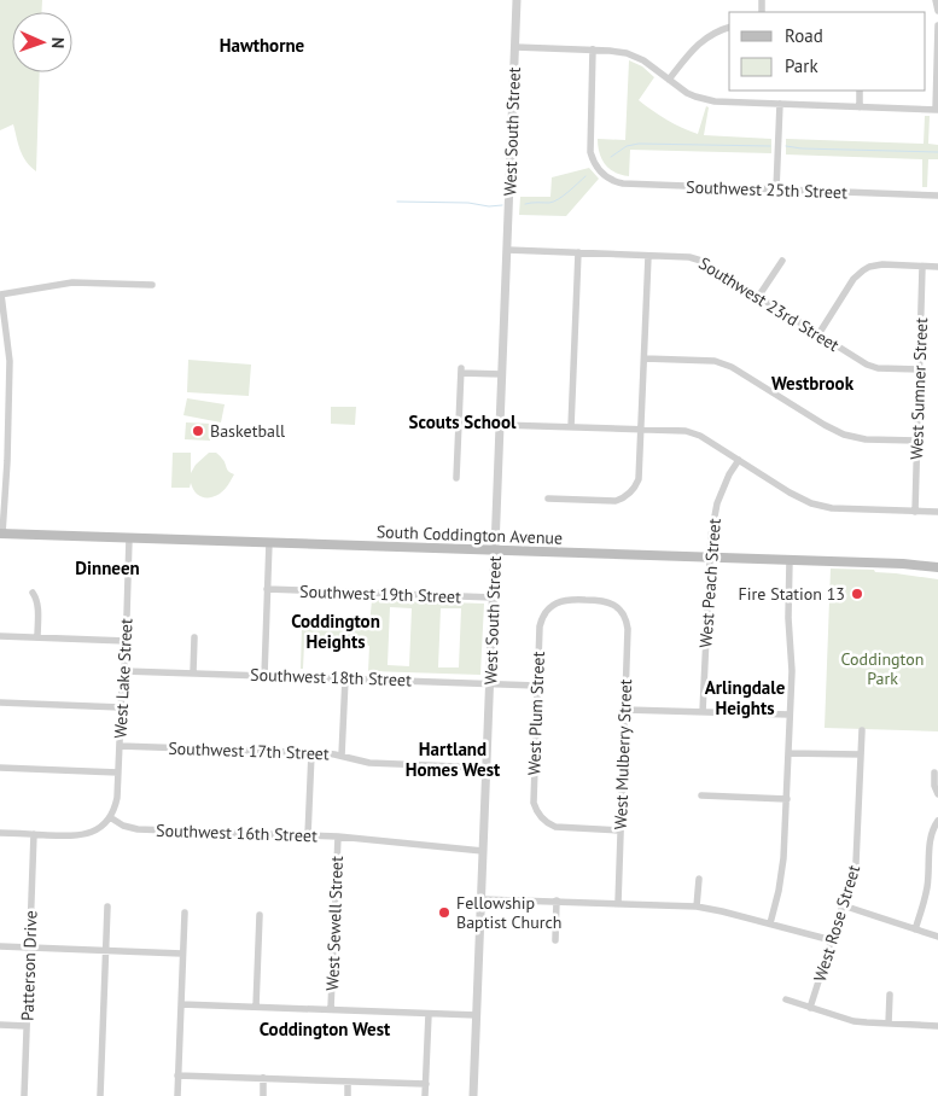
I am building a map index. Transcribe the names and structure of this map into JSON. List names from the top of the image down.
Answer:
{
  "streets": {
    "main road": ["South Coddington Avenue"],
    "street": [
      "West South Street",
      "Southwest 25th Street",
      "Southwest 23rd Street",
      "West Sumner Street",
      "West Peach Street",
      "Southwest 19th Street",
      "Southwest 18th Street",
      "West Lake Street",
      "West Plum Street",
      "Southwest 17th Street",
      "West Mulberry Street",
      "Southwest 16th Street",
      "West Sewell Street",
      "West Rose Street",
      "Patterson Drive"
    ]
  },
  "crossings": [
    ["West South Street", "Southwest 23rd Street"],
    ["West South Street", "South Coddington Avenue"],
    ["West South Street", "Southwest 19th Street"],
    ["West South Street", "Southwest 18th Street"],
    ["West South Street", "Southwest 17th Street"],
    ["West South Street", "Southwest 16th Street"],
    ["Southwest 23rd Street", "West Sumner Street"],
    ["South Coddington Avenue", "West Peach Street"],
    ["South Coddington Avenue", "West Lake Street"],
    ["Southwest 18th Street", "West Lake Street"],
    ["Southwest 18th Street", "West Plum Street"],
    ["West Lake Street", "Southwest 17th Street"],
    ["West Lake Street", "Southwest 16th Street"],
    ["West Plum Street", "West Mulberry Street"],
    ["Southwest 16th Street", "West Sewell Street"]
  ],
  "districts": [
    "Hawthorne",
    "Westbrook",
    "Scouts School",
    "Dinneen",
    "Coddington Heights",
    "Arlingdale Heights",
    "Hartland Homes West",
    "Coddington West"
  ],
  "parks": ["Coddington Park"],
  "places": ["Basketball", "Fire Station 13", "Fellowship Baptist Church"],
  "legend": ["Road", "Park"],
  "north": "right"
}
